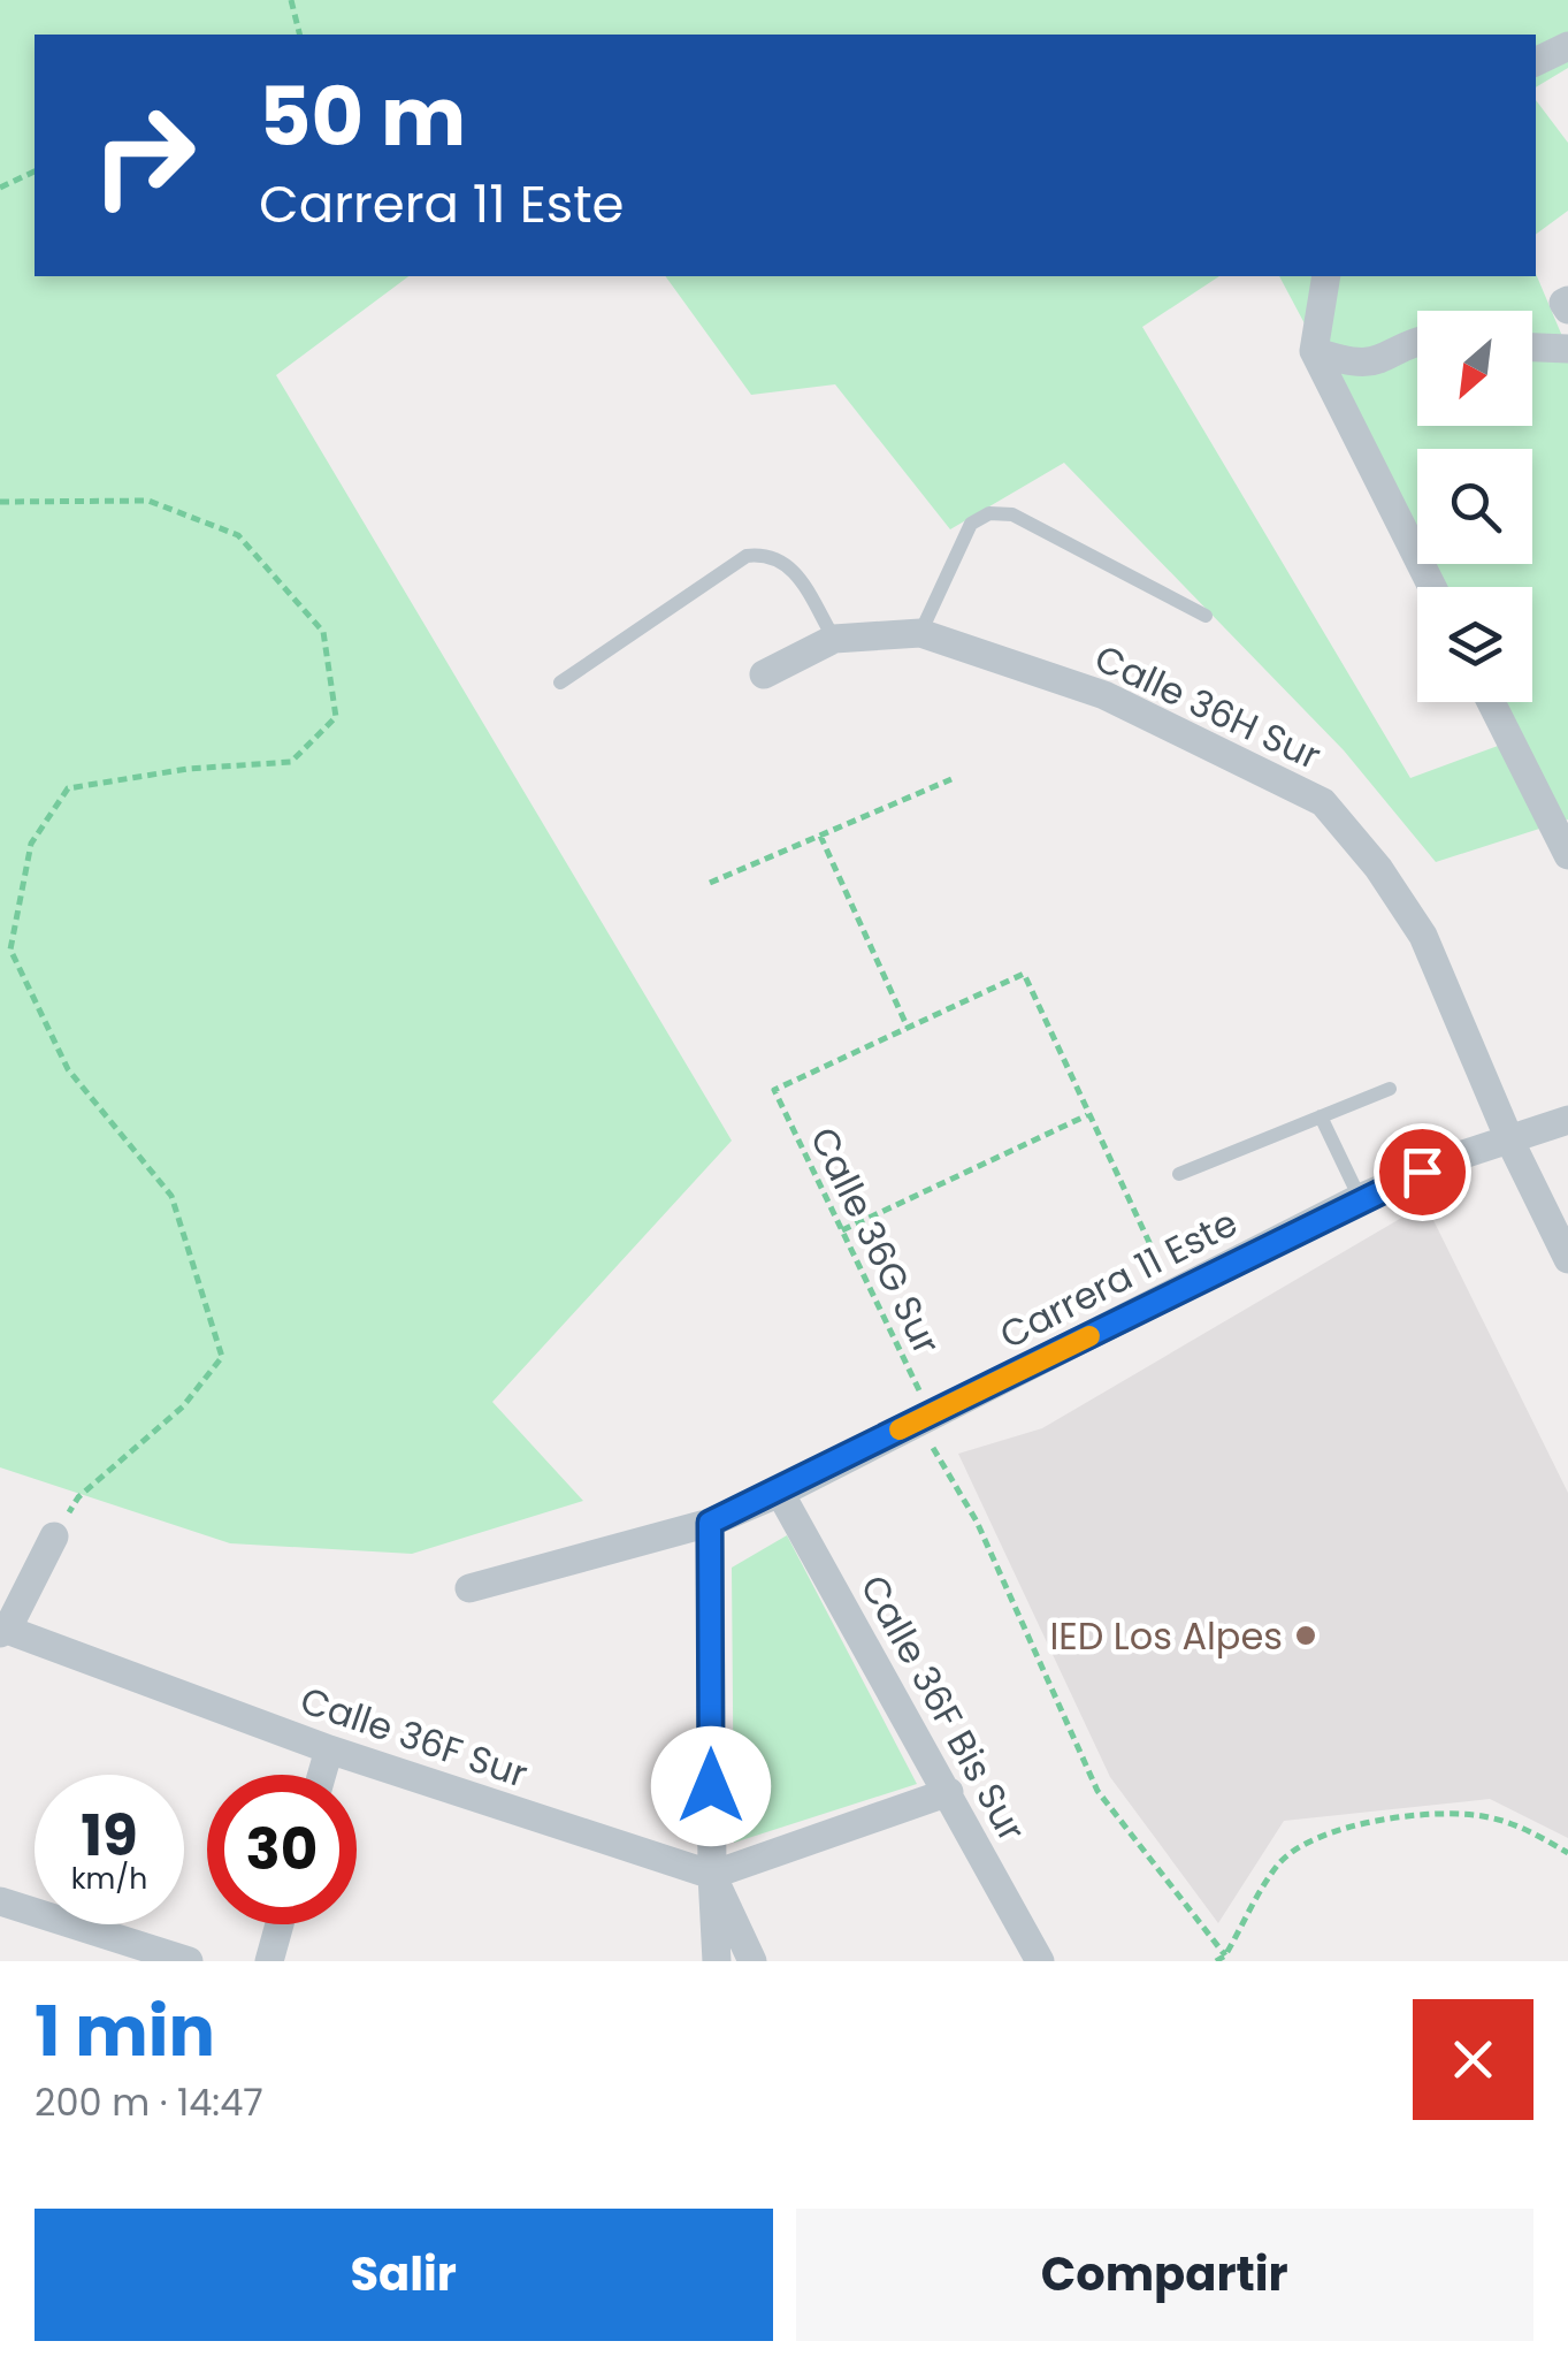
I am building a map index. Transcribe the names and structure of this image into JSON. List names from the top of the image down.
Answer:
{
  "streets": {
    "street": [
      "Calle 36H Sur",
      "Carrera 11 Este",
      "Calle 36F Bis Sur",
      "Calle 36F Sur"
    ],
    "path": ["Calle 36G Sur"]
  },
  "crossings": [
    ["Calle 36H Sur", "Carrera 11 Este"],
    ["Calle 36G Sur", "Carrera 11 Este"],
    ["Carrera 11 Este", "Calle 36F Bis Sur"]
  ],
  "places": ["IED Los Alpes"],
  "north": "bottom left",
  "page": {
    "turn": ["50 m", "Carrera 11 Este"],
    "speed": "19 km/h",
    "limit": "30",
    "heading": ["1 min", "200 m · 14:47"],
    "buttons": ["Salir", "Compartir"]
  }
}
